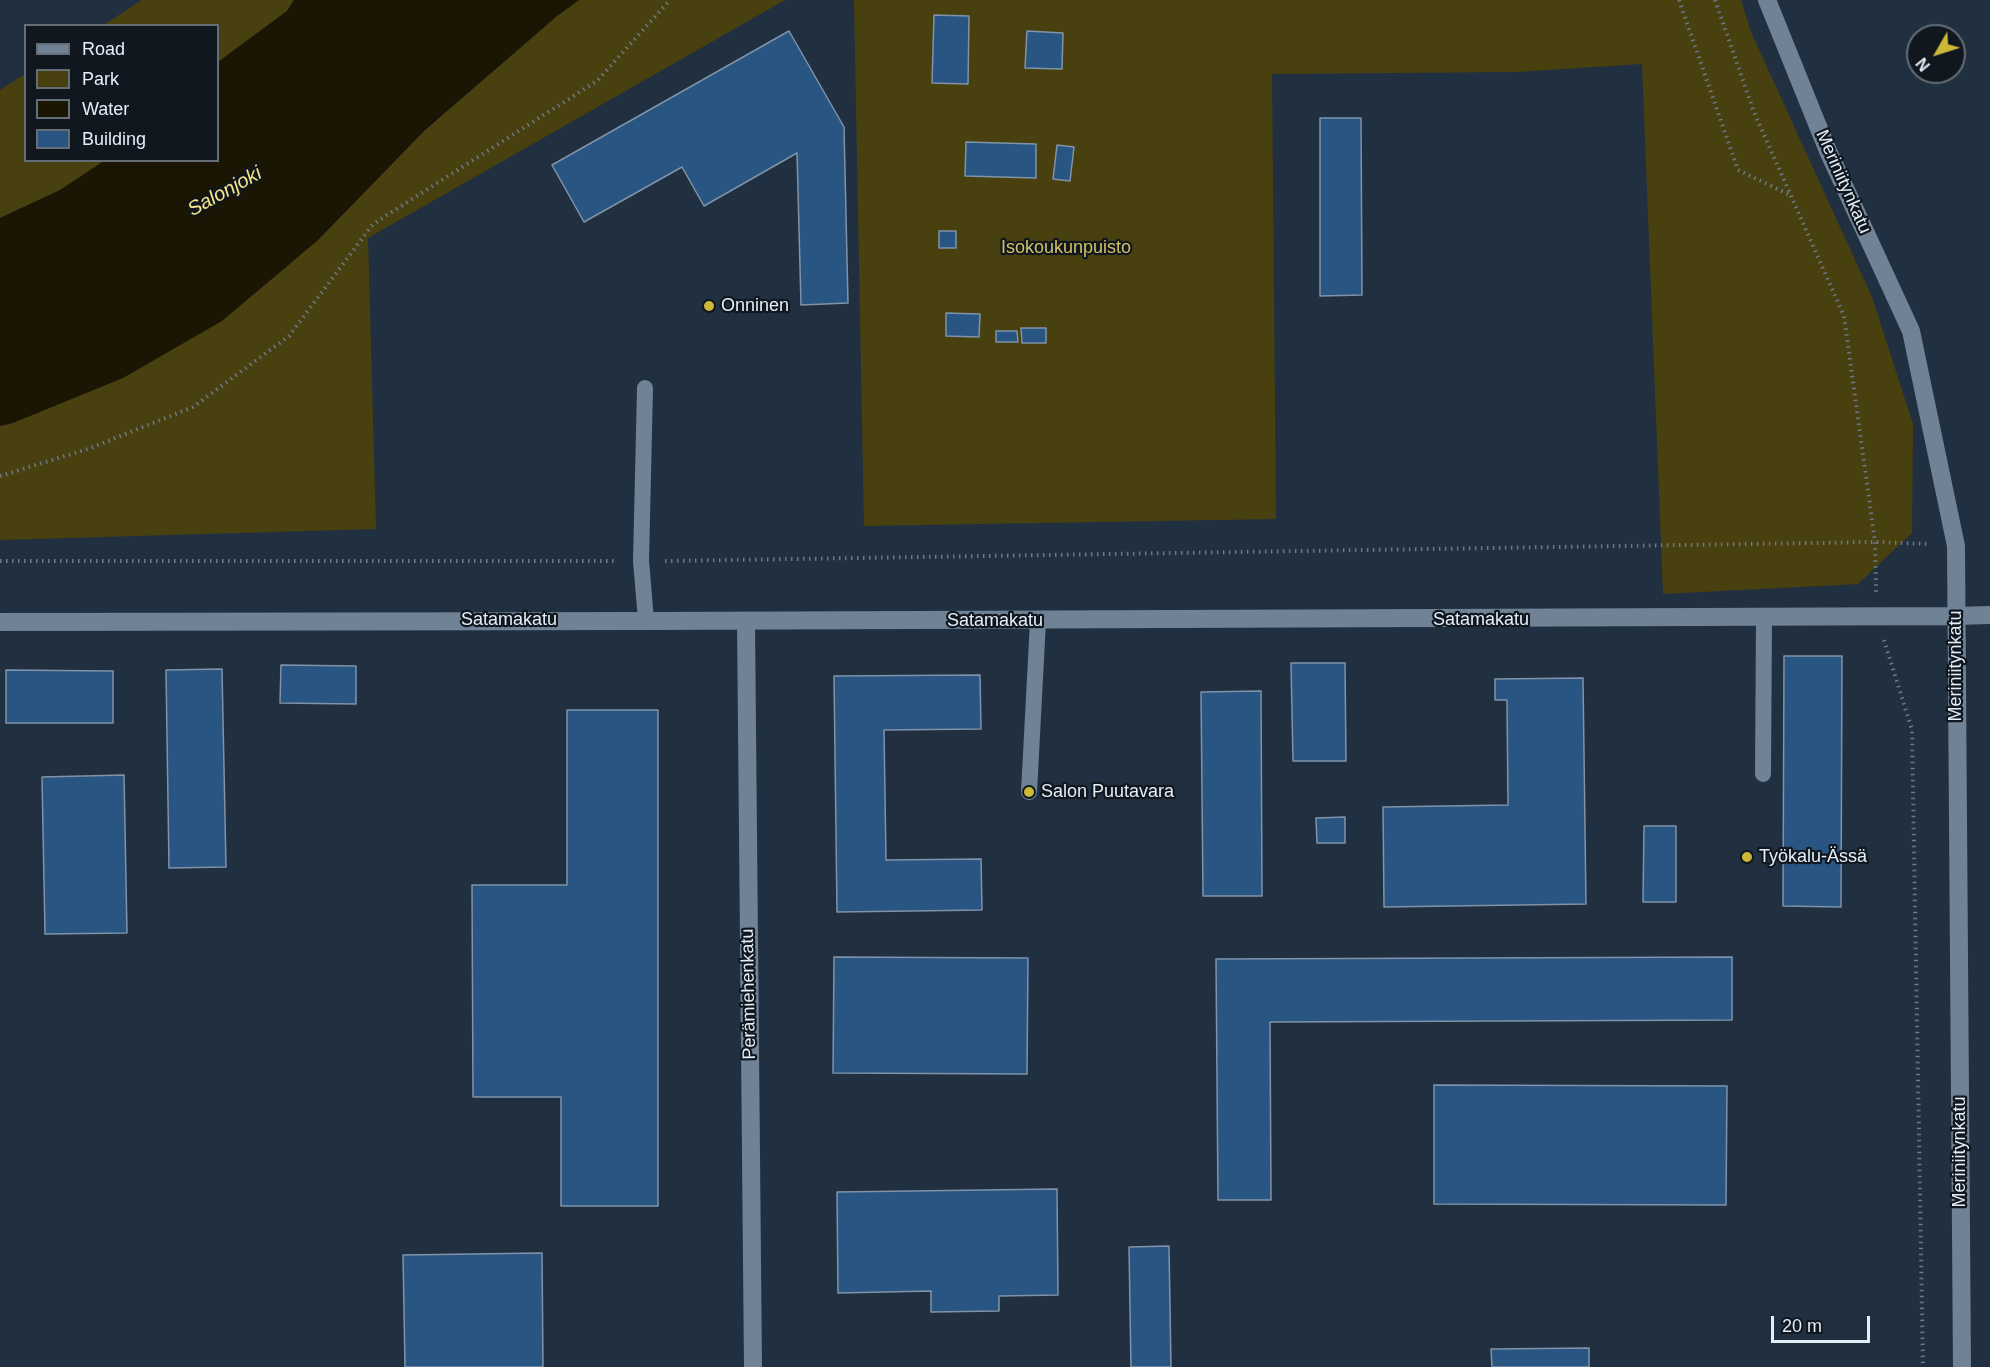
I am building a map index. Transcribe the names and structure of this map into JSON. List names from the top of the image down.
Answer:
{
  "streets": {
    "street": ["Meriniitynkatu", "Satamakatu", "Perämiehenkatu"]
  },
  "crossings": [
    ["Meriniitynkatu", "Satamakatu"],
    ["Satamakatu", "Perämiehenkatu"]
  ],
  "water": ["Salonjoki"],
  "parks": ["Isokoukunpuisto"],
  "places": ["Onninen", "Salon Puutavara", "Työkalu-Ässä"],
  "legend": [
    "Road",
    "Park",
    "Water",
    "Building"
  ],
  "scale_bar": "20 m",
  "north": "bottom left"
}
